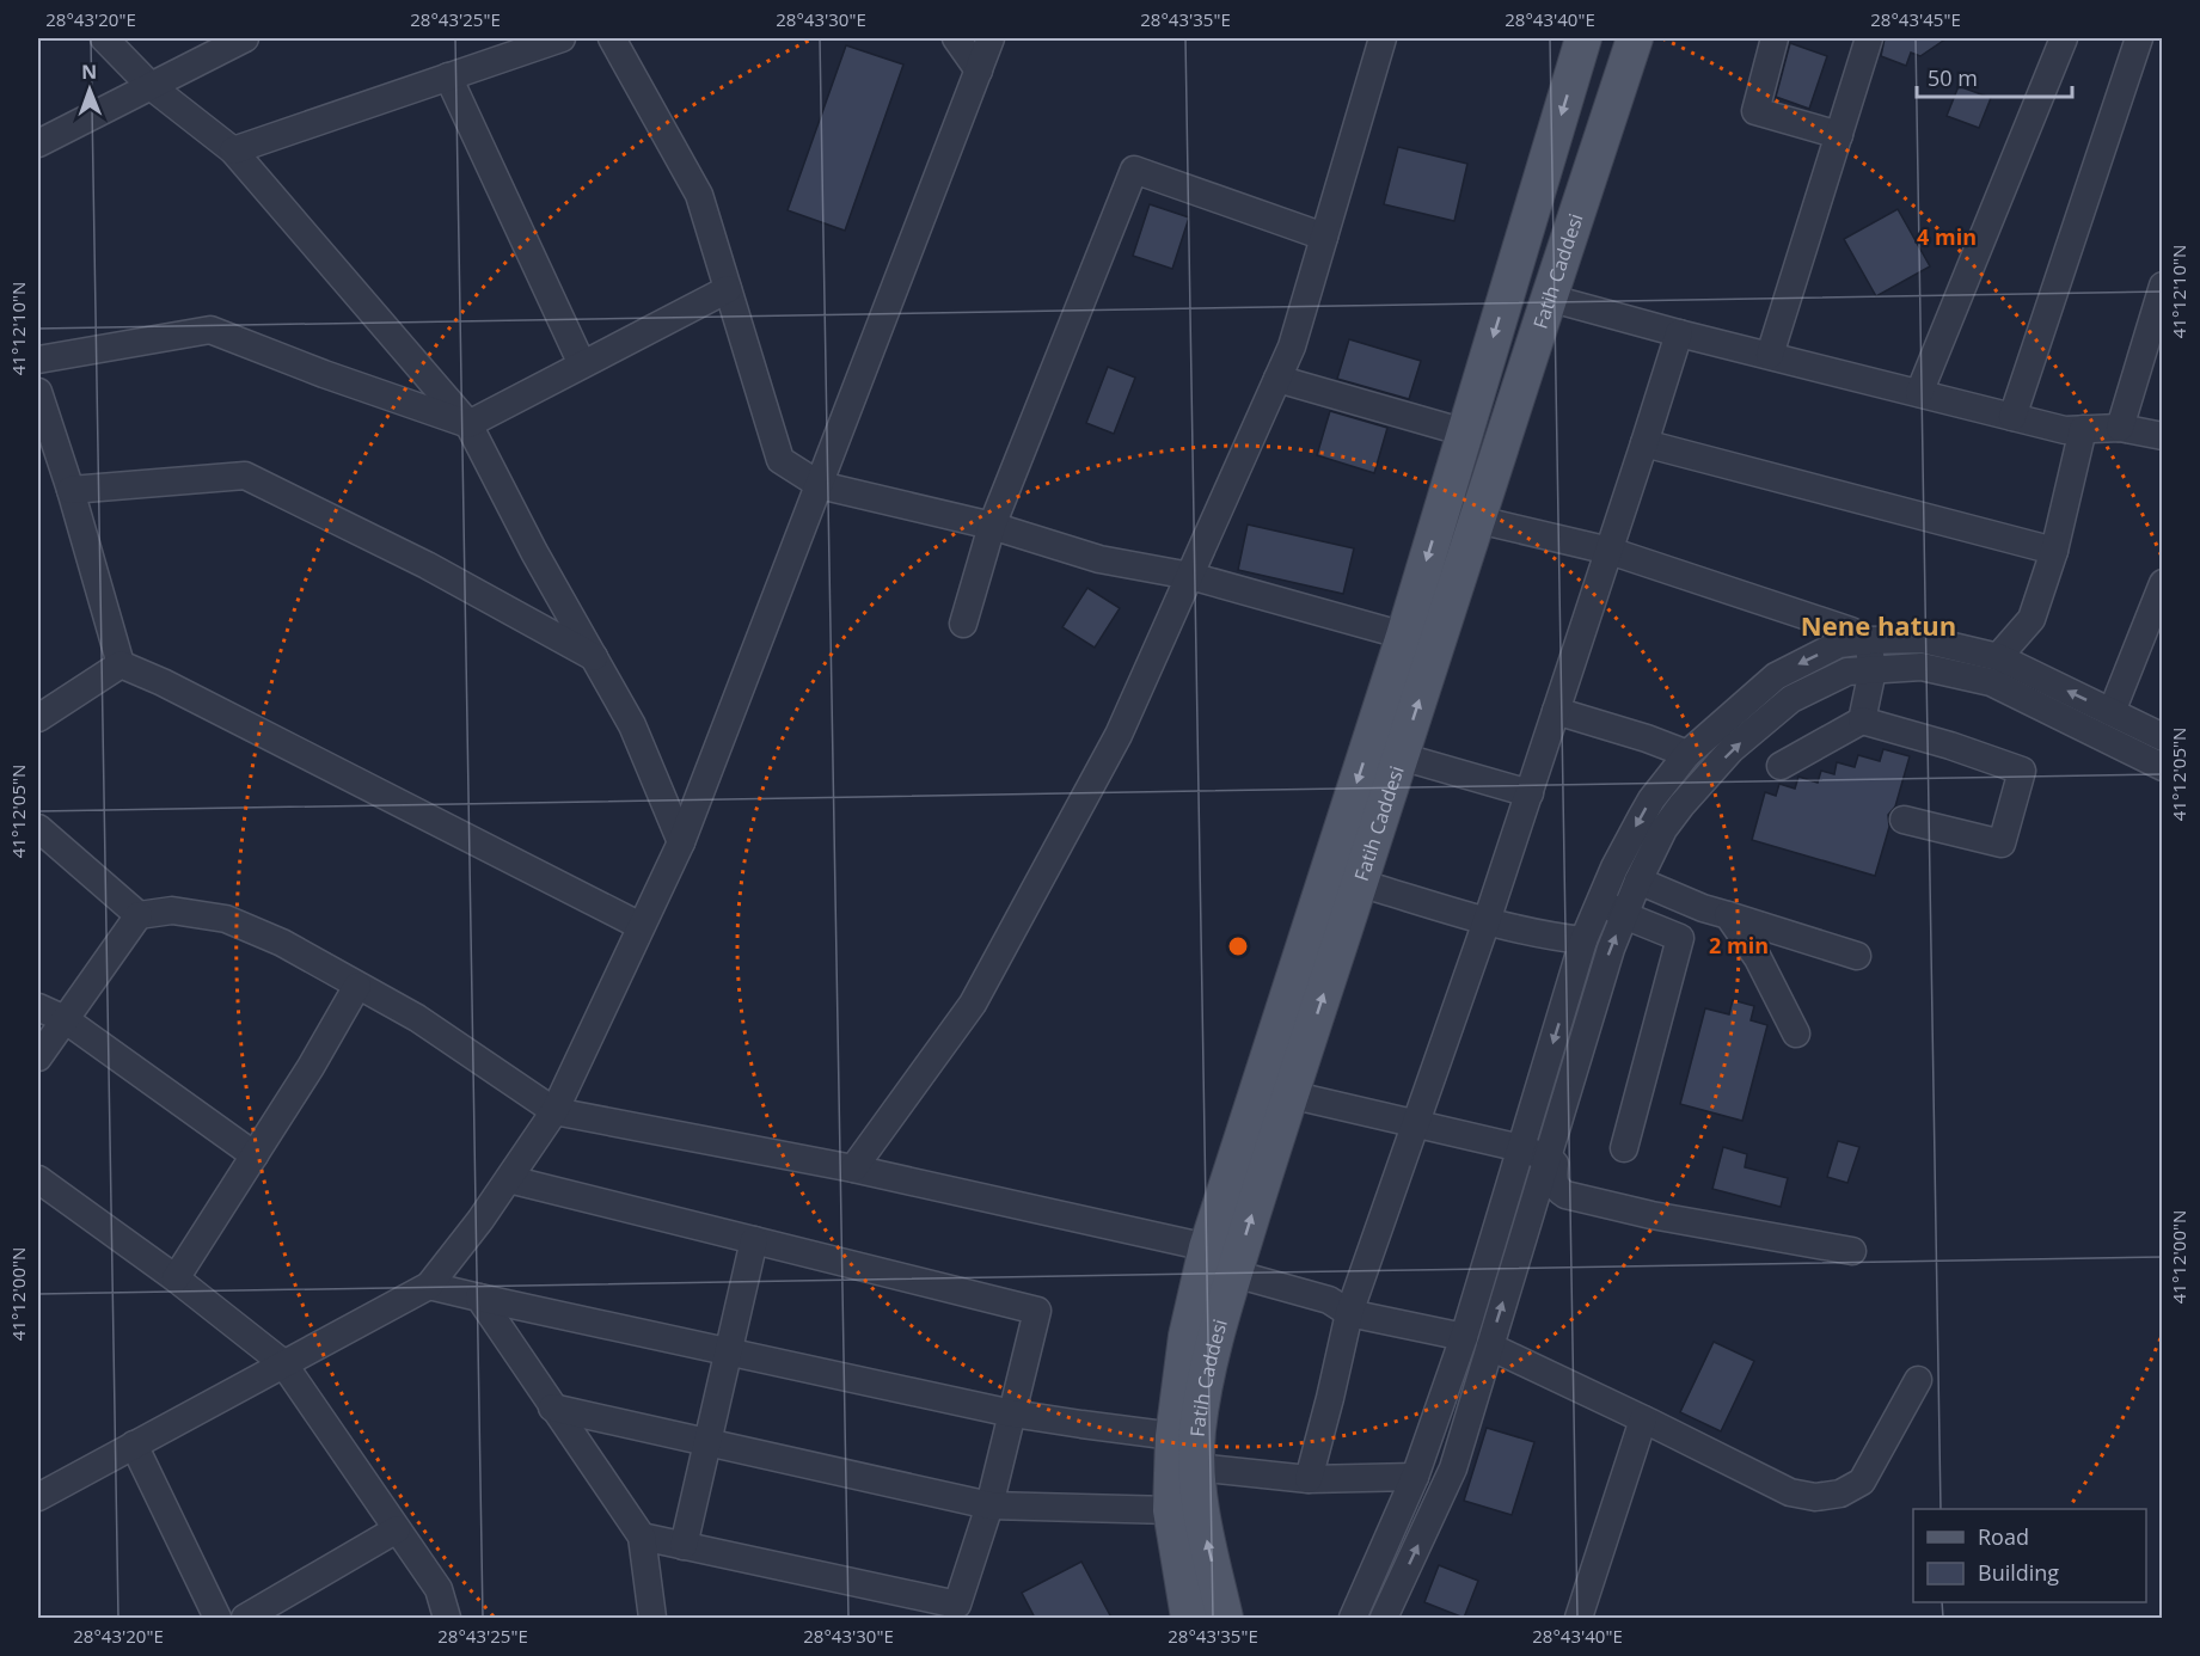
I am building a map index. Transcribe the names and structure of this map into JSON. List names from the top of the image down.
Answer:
{
  "streets": {
    "main road": ["Fatih Caddesi"]
  },
  "districts": ["Nene hatun"],
  "legend": ["Road", "Building"],
  "scale_bar": "50 m",
  "north": "top",
  "coordinates": [
    "28°43'20\"E",
    "28°43'25\"E",
    "28°43'30\"E",
    "28°43'35\"E",
    "28°43'40\"E",
    "28°43'45\"E",
    "41°12'10\"N",
    "41°12'05\"N",
    "41°12'00\"N"
  ],
  "rings": ["4 min", "2 min"]
}
